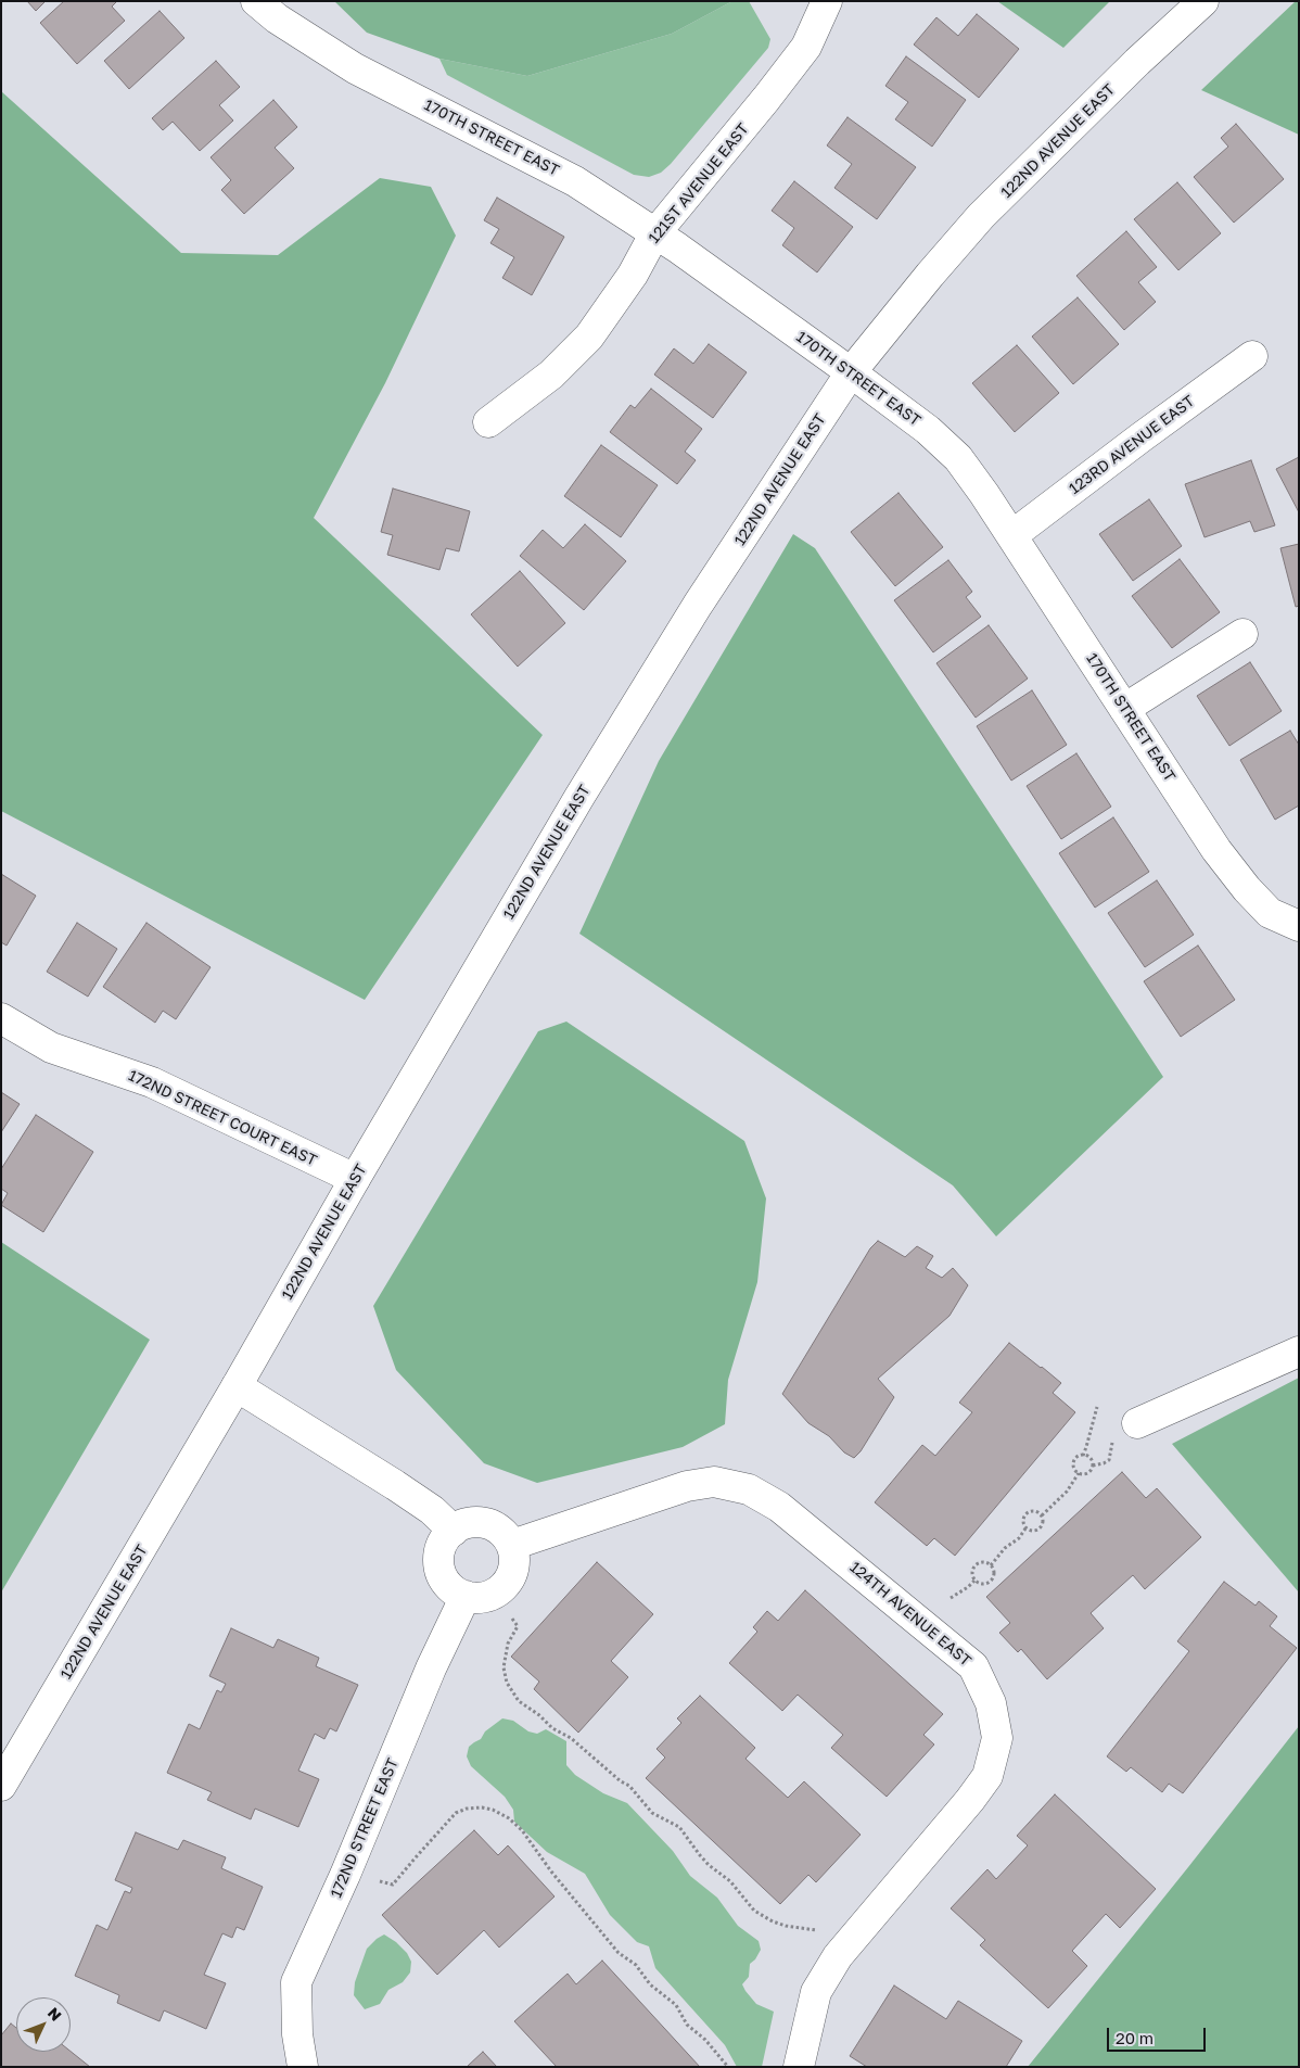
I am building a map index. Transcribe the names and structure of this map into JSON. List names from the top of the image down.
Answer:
{
  "streets": {
    "street": [
      "170TH STREET EAST",
      "122ND AVENUE EAST",
      "121ST AVENUE EAST",
      "123RD AVENUE EAST",
      "172ND STREET COURT EAST",
      "124TH AVENUE EAST",
      "172ND STREET EAST"
    ]
  },
  "crossings": [
    ["170TH STREET EAST", "122ND AVENUE EAST"],
    ["170TH STREET EAST", "121ST AVENUE EAST"],
    ["170TH STREET EAST", "123RD AVENUE EAST"],
    ["122ND AVENUE EAST", "172ND STREET COURT EAST"],
    ["124TH AVENUE EAST", "172ND STREET EAST"]
  ],
  "scale_bar": "20 m",
  "north": "top right"
}
